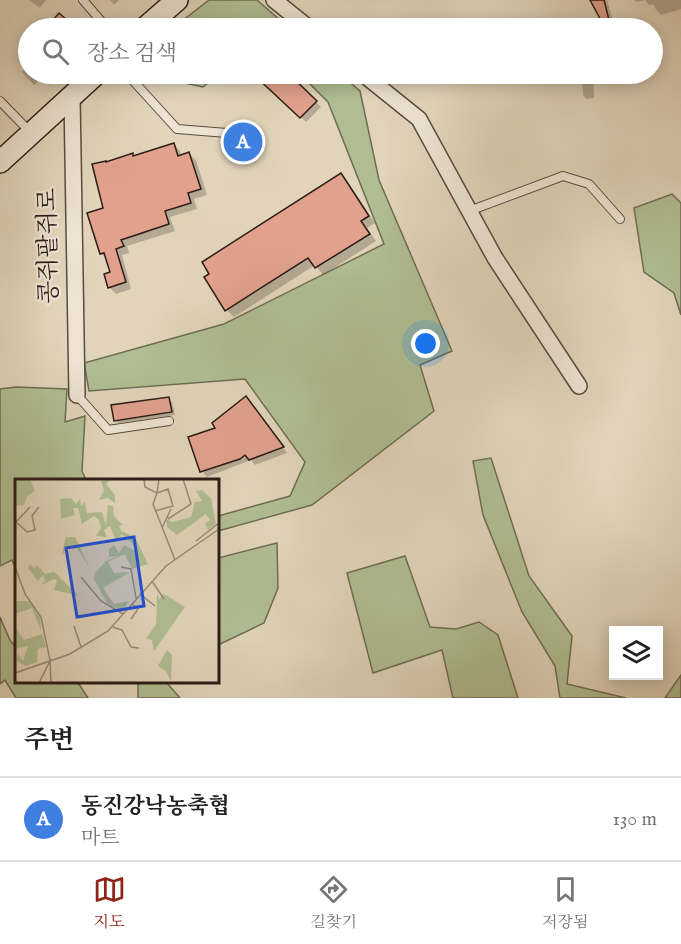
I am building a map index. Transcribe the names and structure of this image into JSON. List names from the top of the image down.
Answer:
{
  "streets": {
    "street": ["콩쥐팥쥐로"]
  },
  "page": {
    "search": "장소 검색",
    "pins": "A",
    "heading": "주변",
    "list": [
      {
        "mark": "A",
        "name": "동진강낙농축협",
        "note": "마트",
        "value": "130 m"
      }
    ],
    "nav": ["지도", "길찾기", "저장됨"]
  }
}
